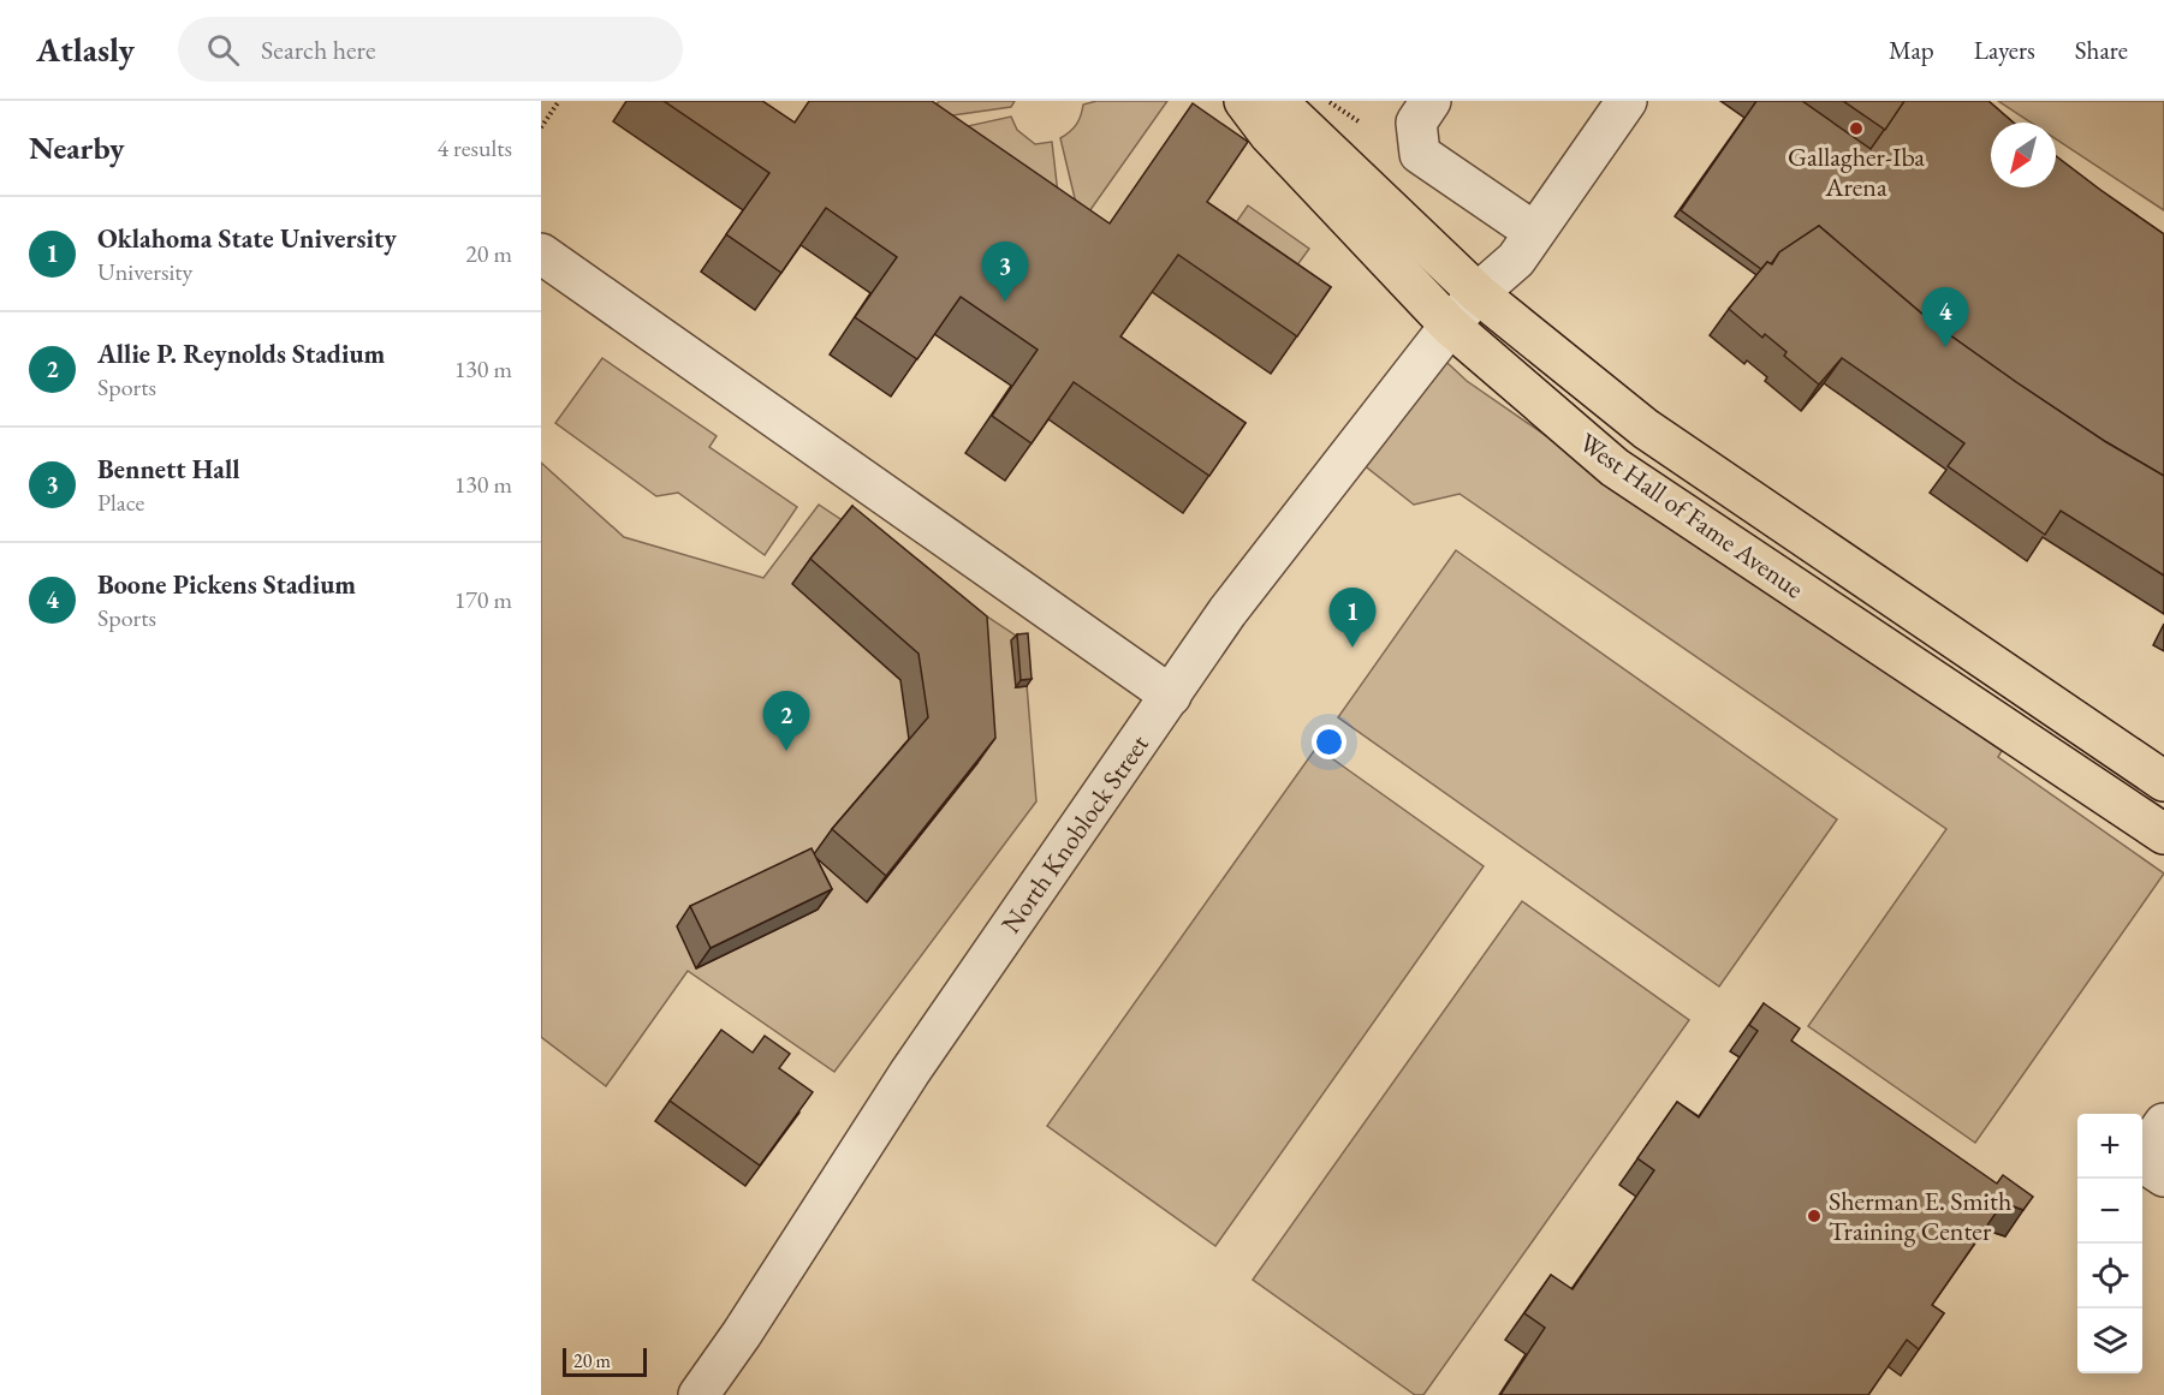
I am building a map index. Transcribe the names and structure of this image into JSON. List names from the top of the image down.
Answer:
{
  "streets": {
    "main road": ["West Hall of Fame Avenue"],
    "street": ["North Knoblock Street"]
  },
  "crossings": [
    ["West Hall of Fame Avenue", "North Knoblock Street"]
  ],
  "places": ["Gallagher-Iba Arena", "Sherman E. Smith Training Center"],
  "scale_bar": "20 m",
  "north": "bottom left",
  "page": {
    "header": "Atlasly",
    "search": "Search here",
    "nav": ["Map", "Layers", "Share"],
    "heading": ["Nearby", "4 results"],
    "list": [
      {
        "mark": "1",
        "name": "Oklahoma State University",
        "note": "University",
        "value": "20 m"
      },
      {
        "mark": "2",
        "name": "Allie P. Reynolds Stadium",
        "note": "Sports",
        "value": "130 m"
      },
      {
        "mark": "3",
        "name": "Bennett Hall",
        "note": "Place",
        "value": "130 m"
      },
      {
        "mark": "4",
        "name": "Boone Pickens Stadium",
        "note": "Sports",
        "value": "170 m"
      }
    ],
    "pins": [
      "3",
      "4",
      "1",
      "2"
    ],
    "map_buttons": ["+", "−"],
    "scale": "20 m"
  }
}
